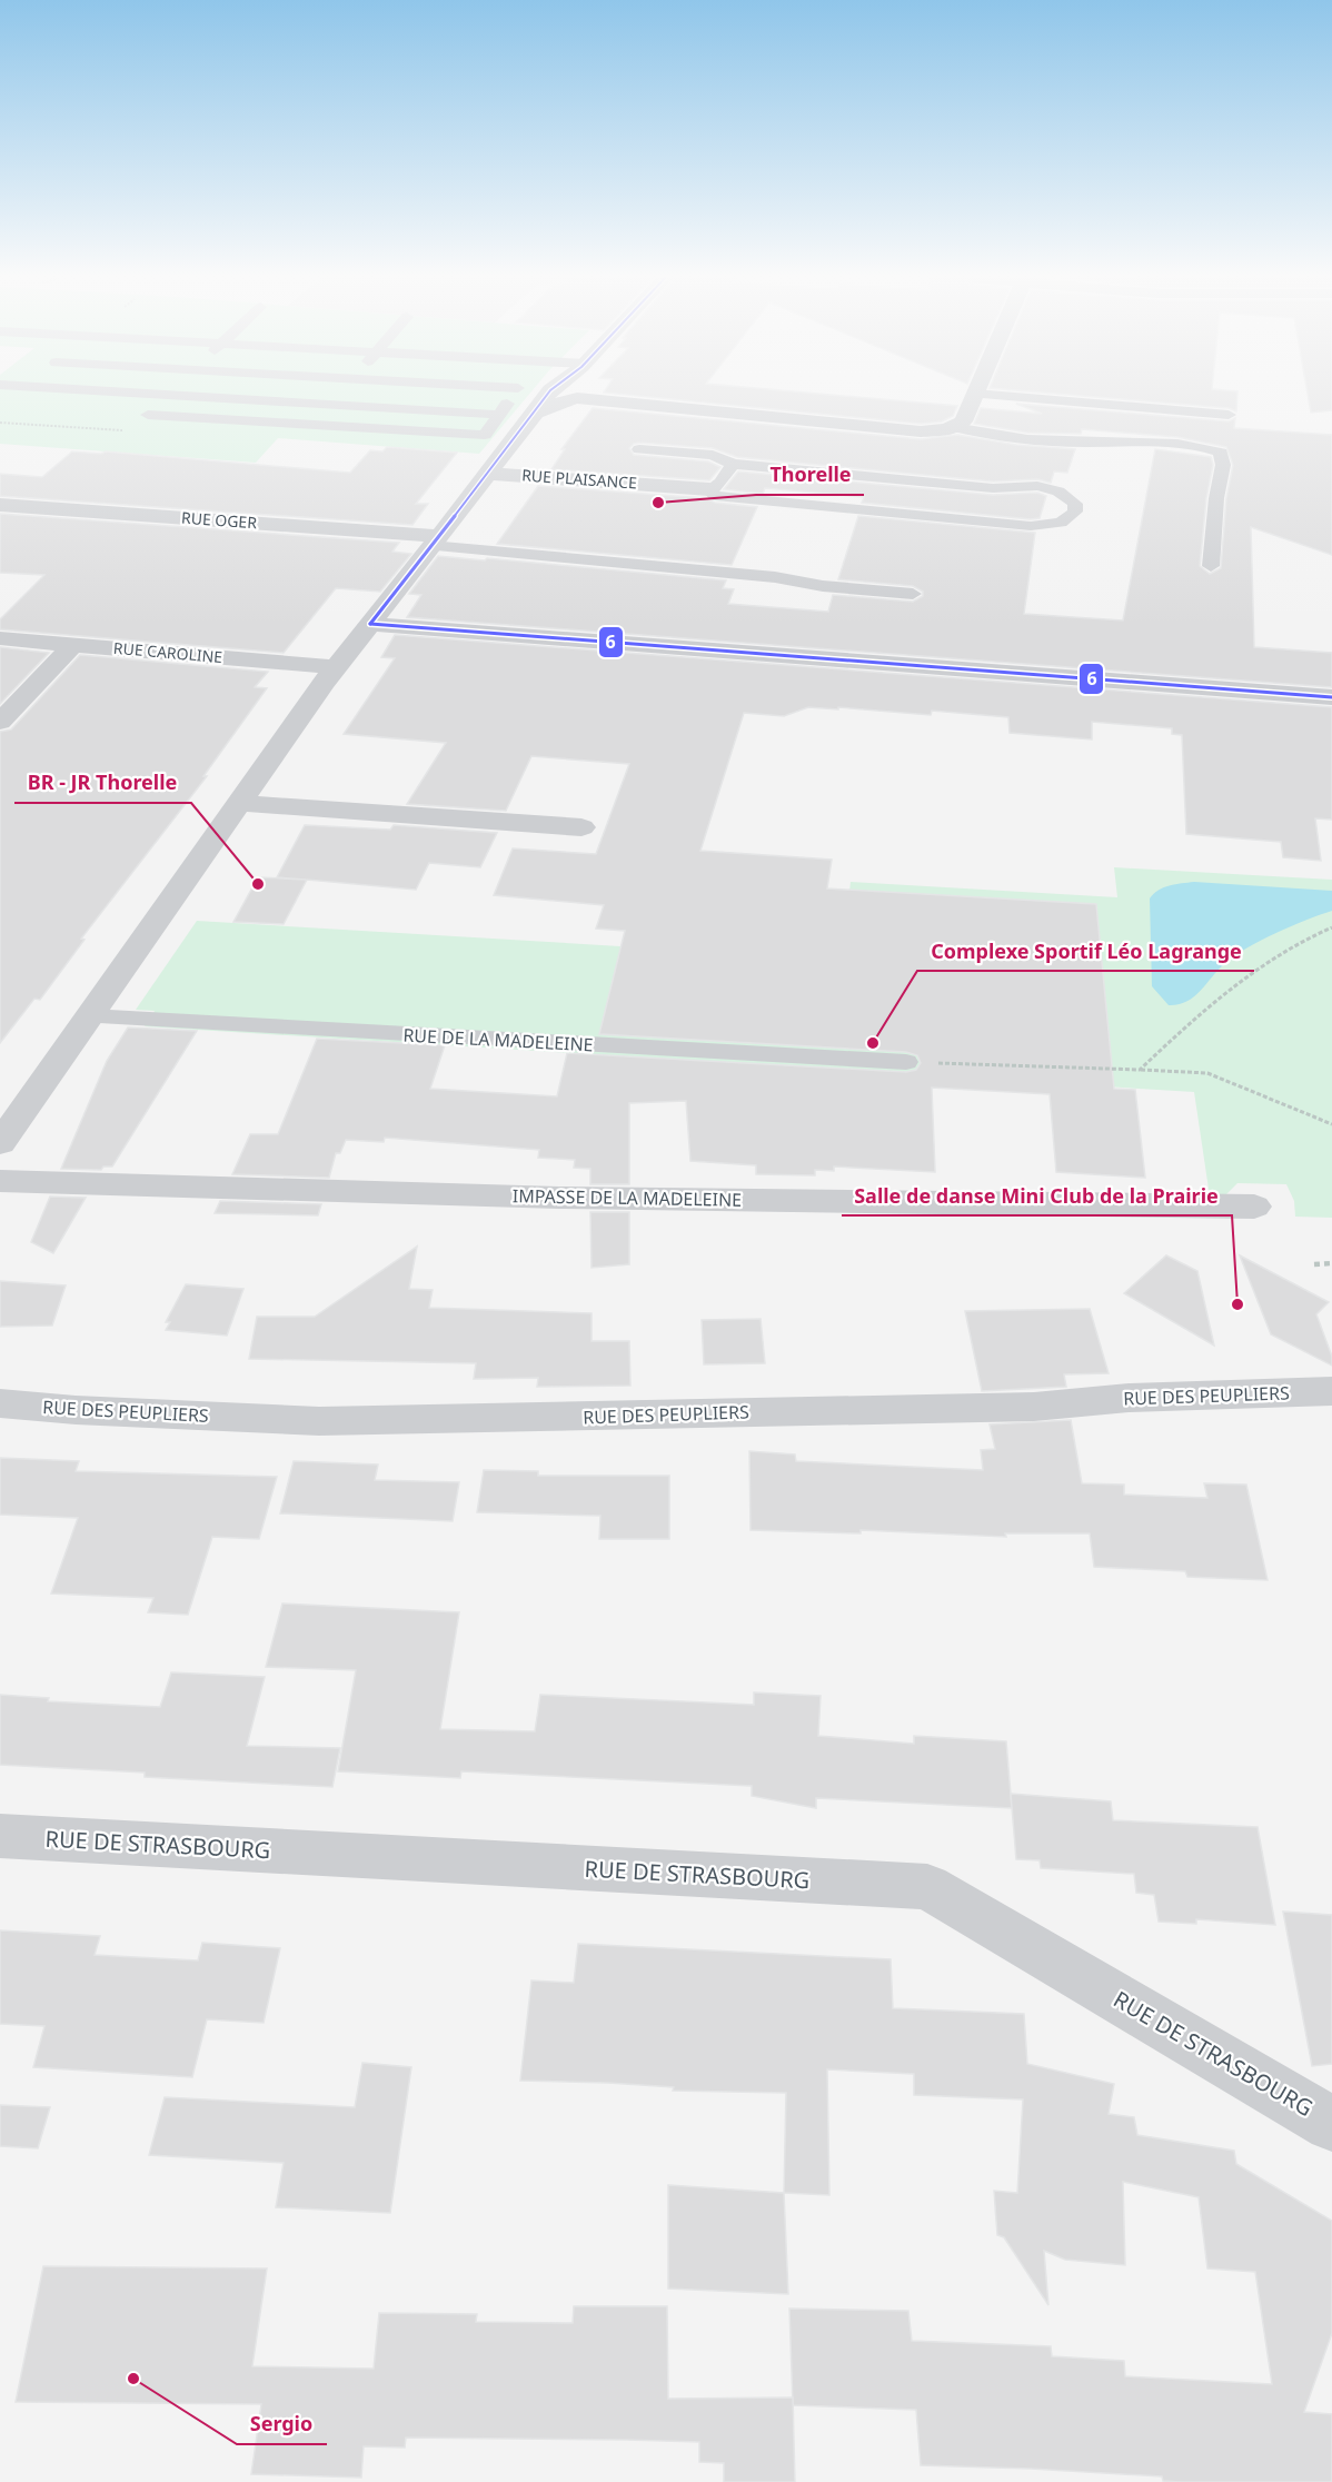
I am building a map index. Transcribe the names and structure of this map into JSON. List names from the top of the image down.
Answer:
{
  "streets": {
    "street": [
      "RUE PLAISANCE",
      "RUE OGER",
      "RUE CAROLINE",
      "IMPASSE DE LA MADELEINE",
      "RUE DES PEUPLIERS",
      "RUE DE STRASBOURG"
    ],
    "lane": ["RUE DE LA MADELEINE"]
  },
  "places": [
    "Thorelle",
    "BR - JR Thorelle",
    "Complexe Sportif Léo Lagrange",
    "Salle de danse Mini Club de la Prairie",
    "Sergio"
  ],
  "lines": ["transit line 6"]
}
